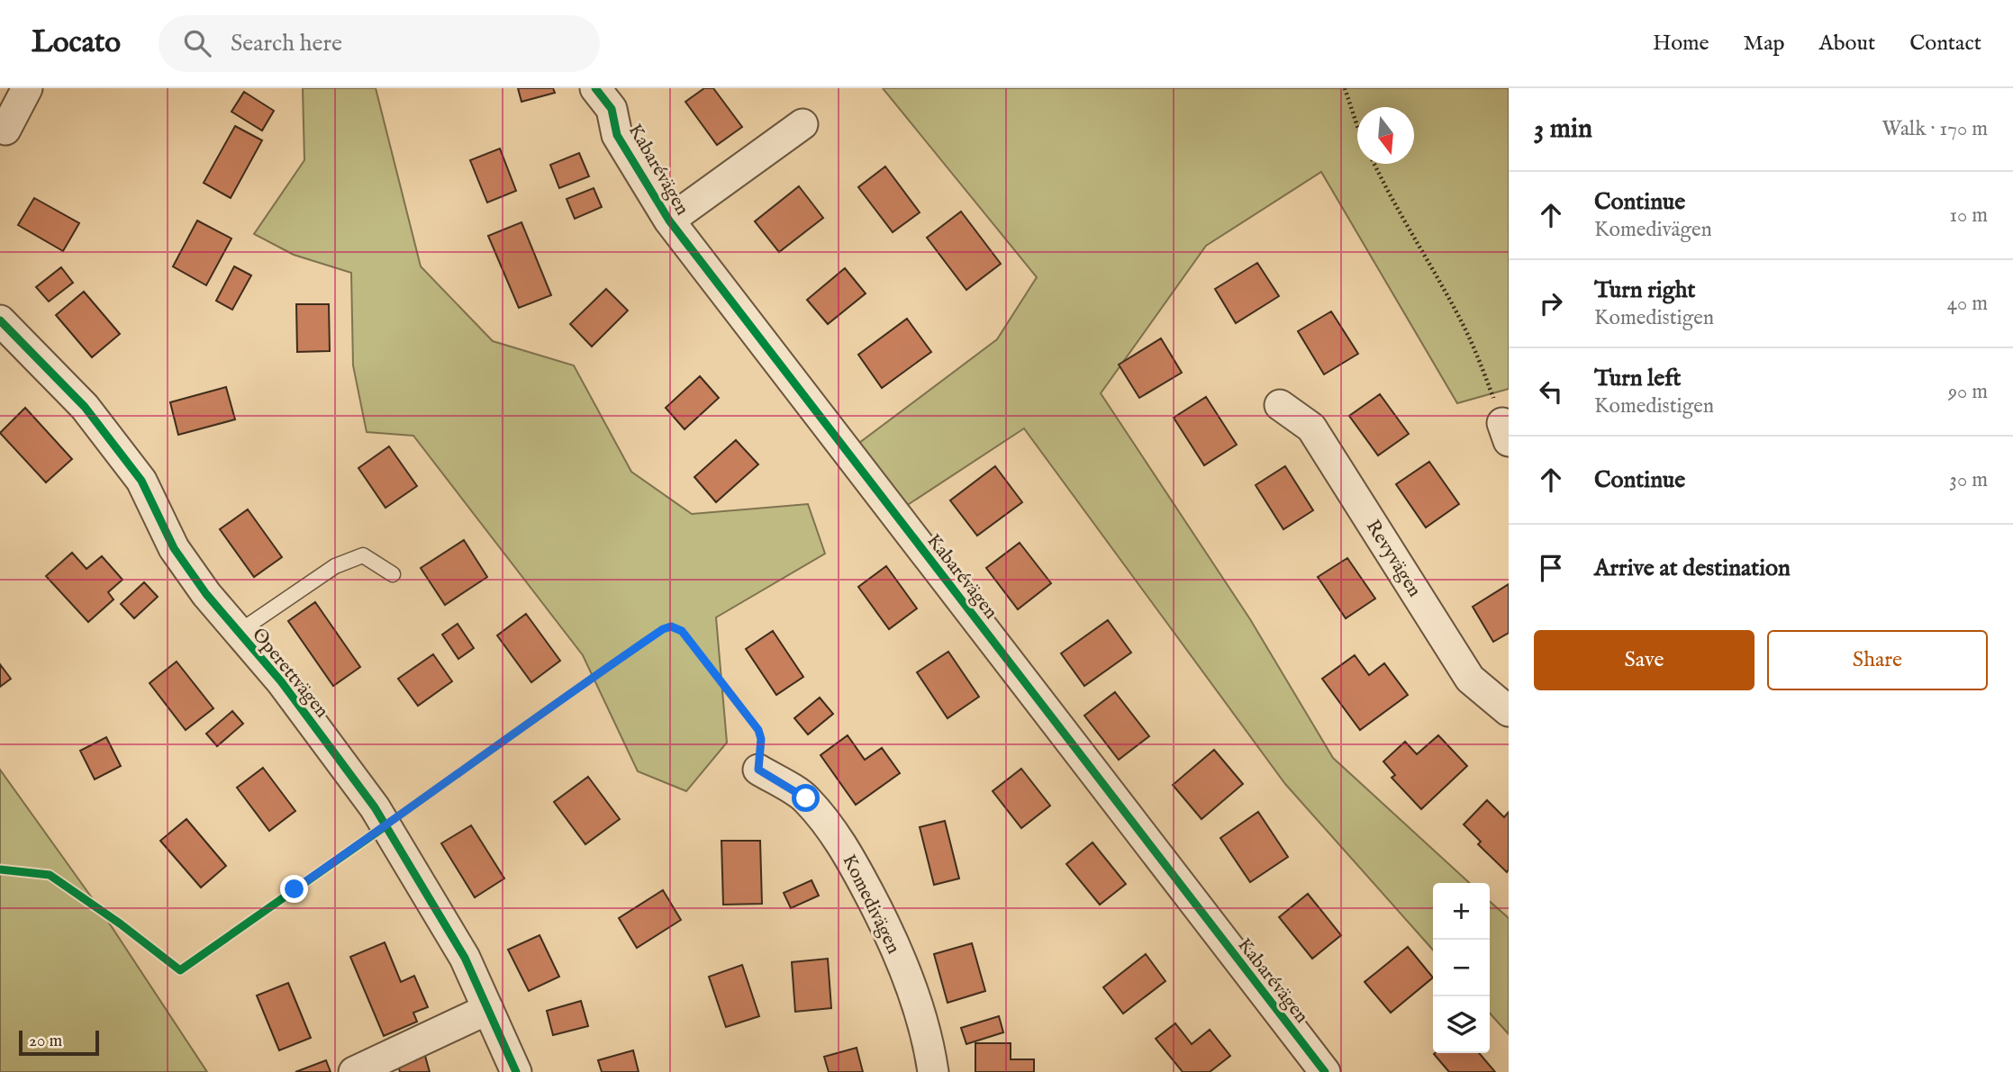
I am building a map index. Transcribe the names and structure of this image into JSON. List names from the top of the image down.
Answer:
{
  "streets": {
    "street": [
      "Kabarévägen",
      "Revyvägen",
      "Operettvägen",
      "Komedivägen"
    ]
  },
  "scale_bar": "20 m",
  "north": "bottom",
  "page": {
    "header": "Locato",
    "search": "Search here",
    "nav": [
      "Home",
      "Map",
      "About",
      "Contact"
    ],
    "heading": ["3 min", "Walk · 170 m"],
    "list": [
      ["Continue", "Komedivägen", "10 m"],
      ["Turn right", "Komedistigen", "40 m"],
      ["Turn left", "Komedistigen", "90 m"],
      ["Continue", "30 m"],
      "Arrive at destination"
    ],
    "buttons": ["Save", "Share"],
    "map_buttons": ["+", "−"],
    "scale": "20 m"
  }
}
